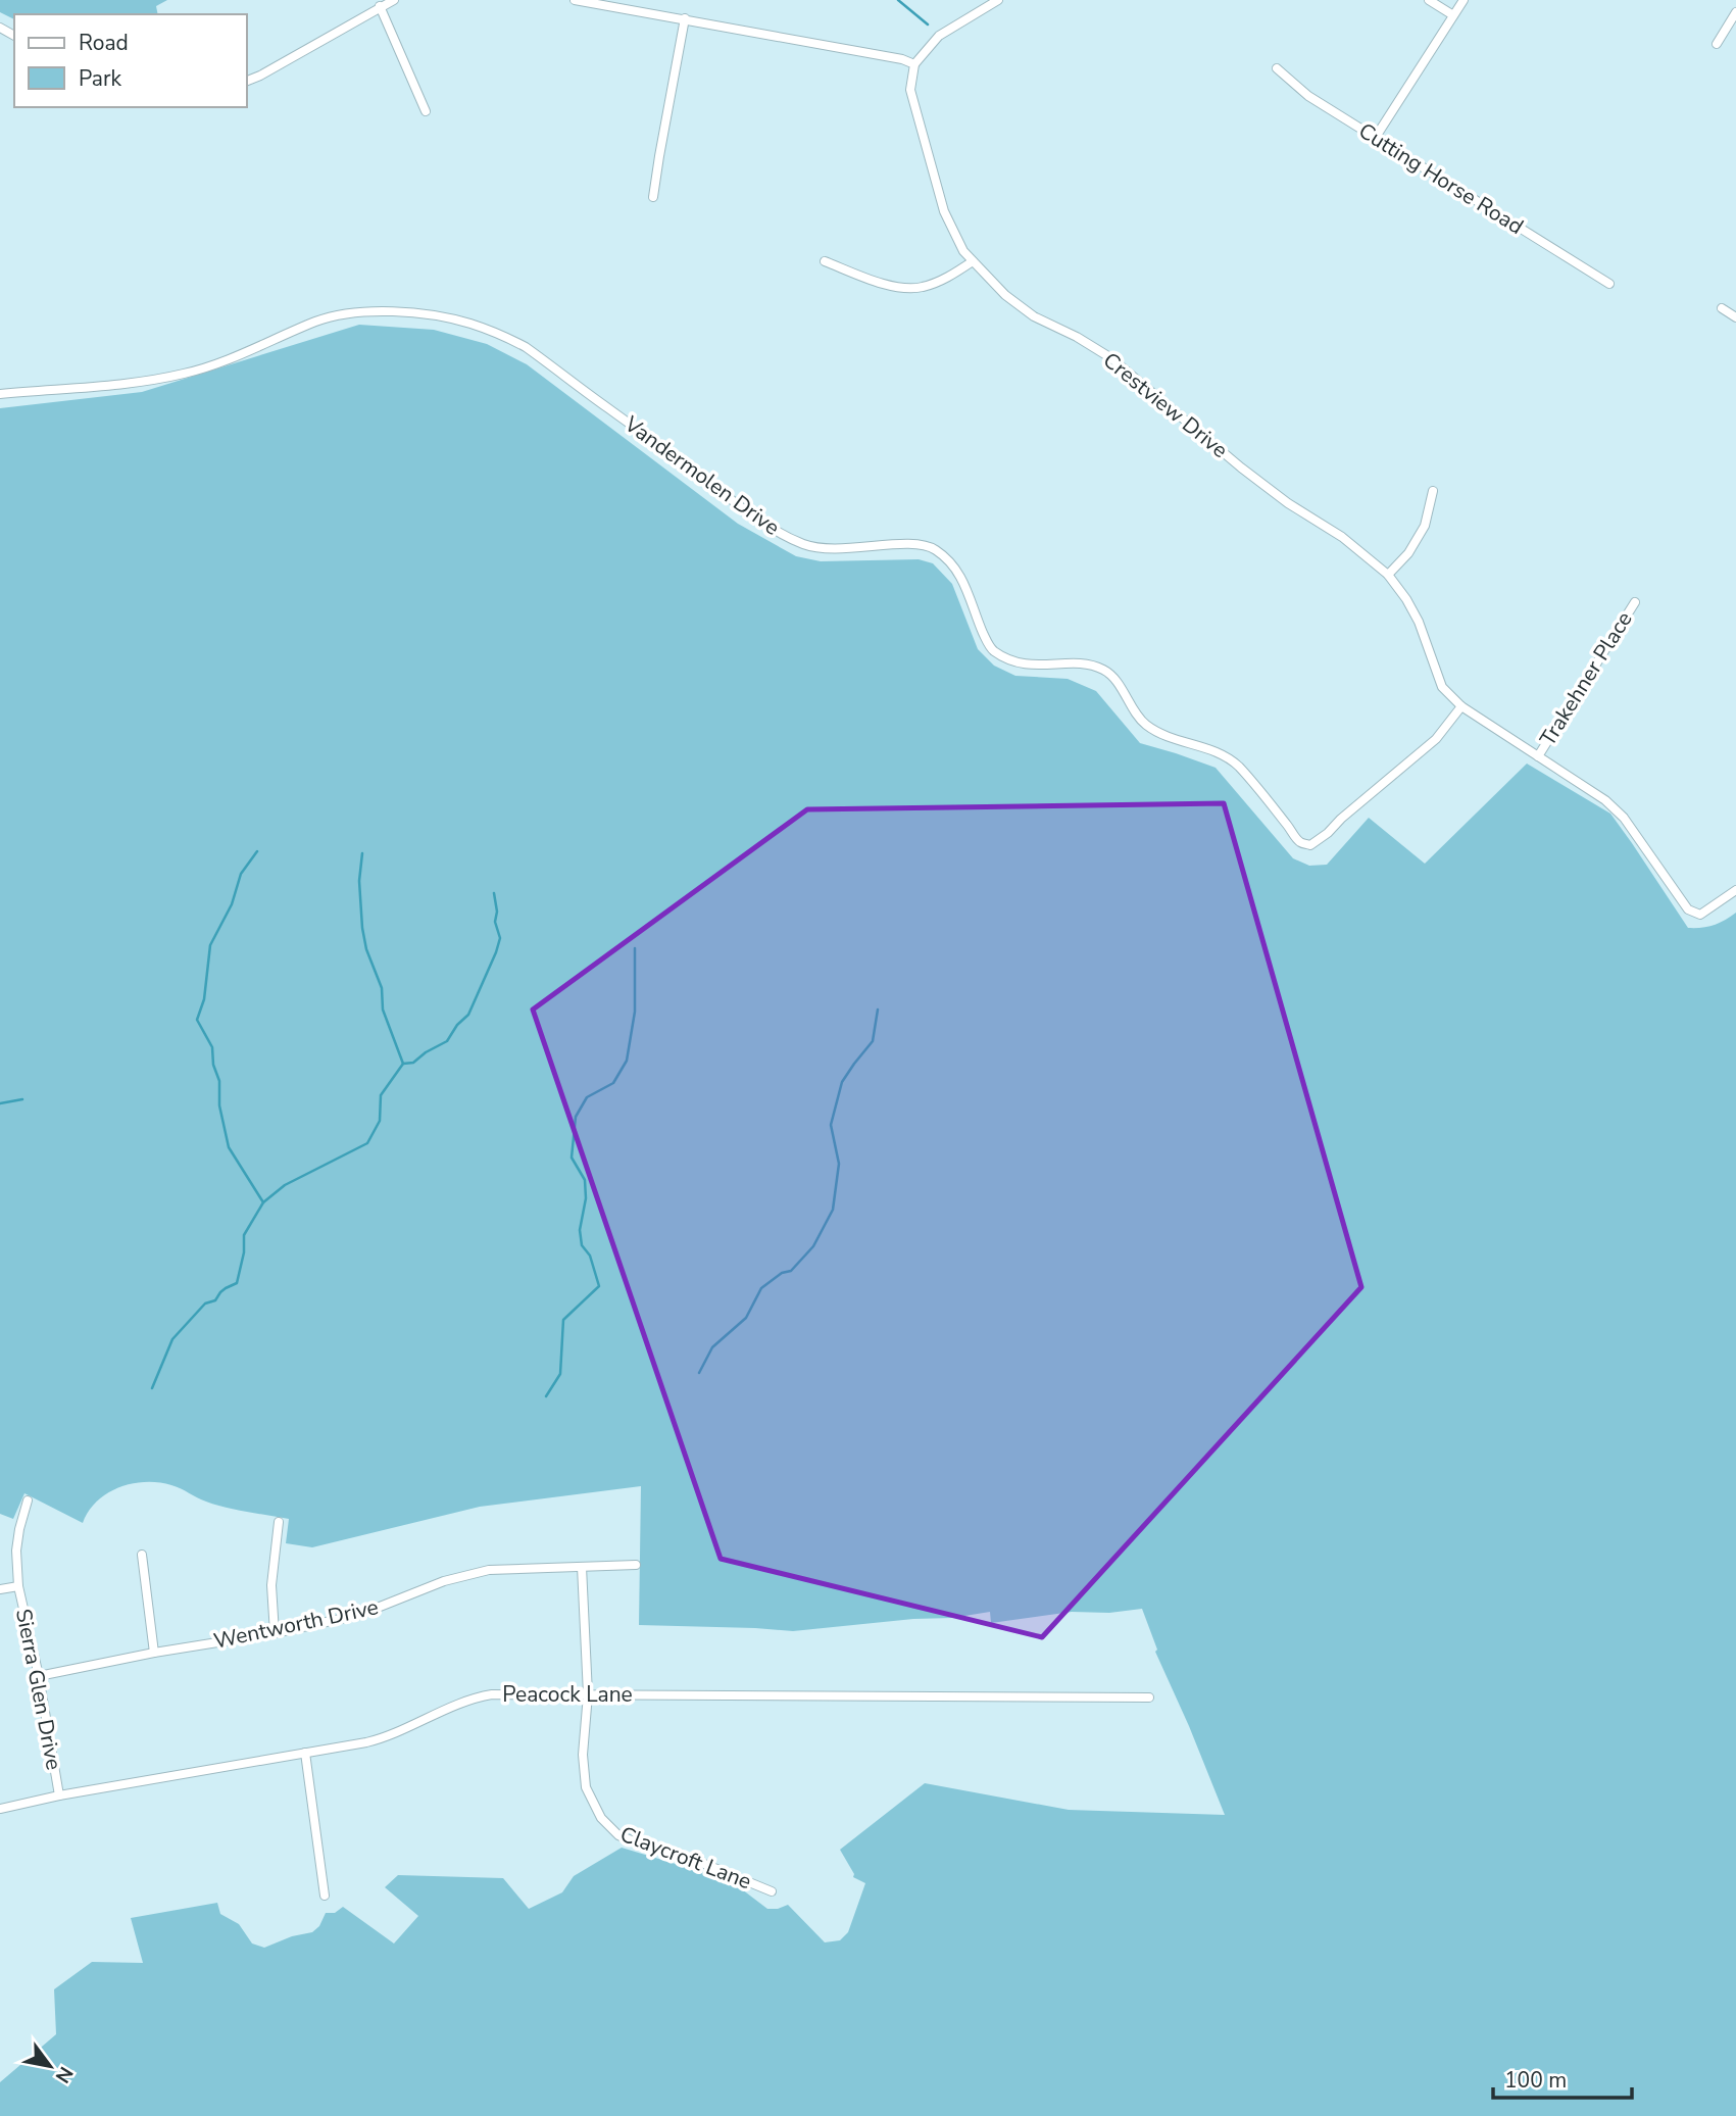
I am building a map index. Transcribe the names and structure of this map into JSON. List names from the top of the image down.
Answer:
{
  "streets": {
    "street": [
      "Cutting Horse Road",
      "Crestview Drive",
      "Vandermolen Drive",
      "Trakehner Place",
      "Wentworth Drive",
      "Sierra Glen Drive",
      "Peacock Lane",
      "Claycroft Lane"
    ]
  },
  "crossings": [
    ["Crestview Drive", "Vandermolen Drive"],
    ["Crestview Drive", "Trakehner Place"],
    ["Wentworth Drive", "Sierra Glen Drive"],
    ["Wentworth Drive", "Claycroft Lane"],
    ["Sierra Glen Drive", "Peacock Lane"],
    ["Peacock Lane", "Claycroft Lane"]
  ],
  "legend": ["Road", "Park"],
  "scale_bar": "100 m",
  "north": "bottom right"
}
